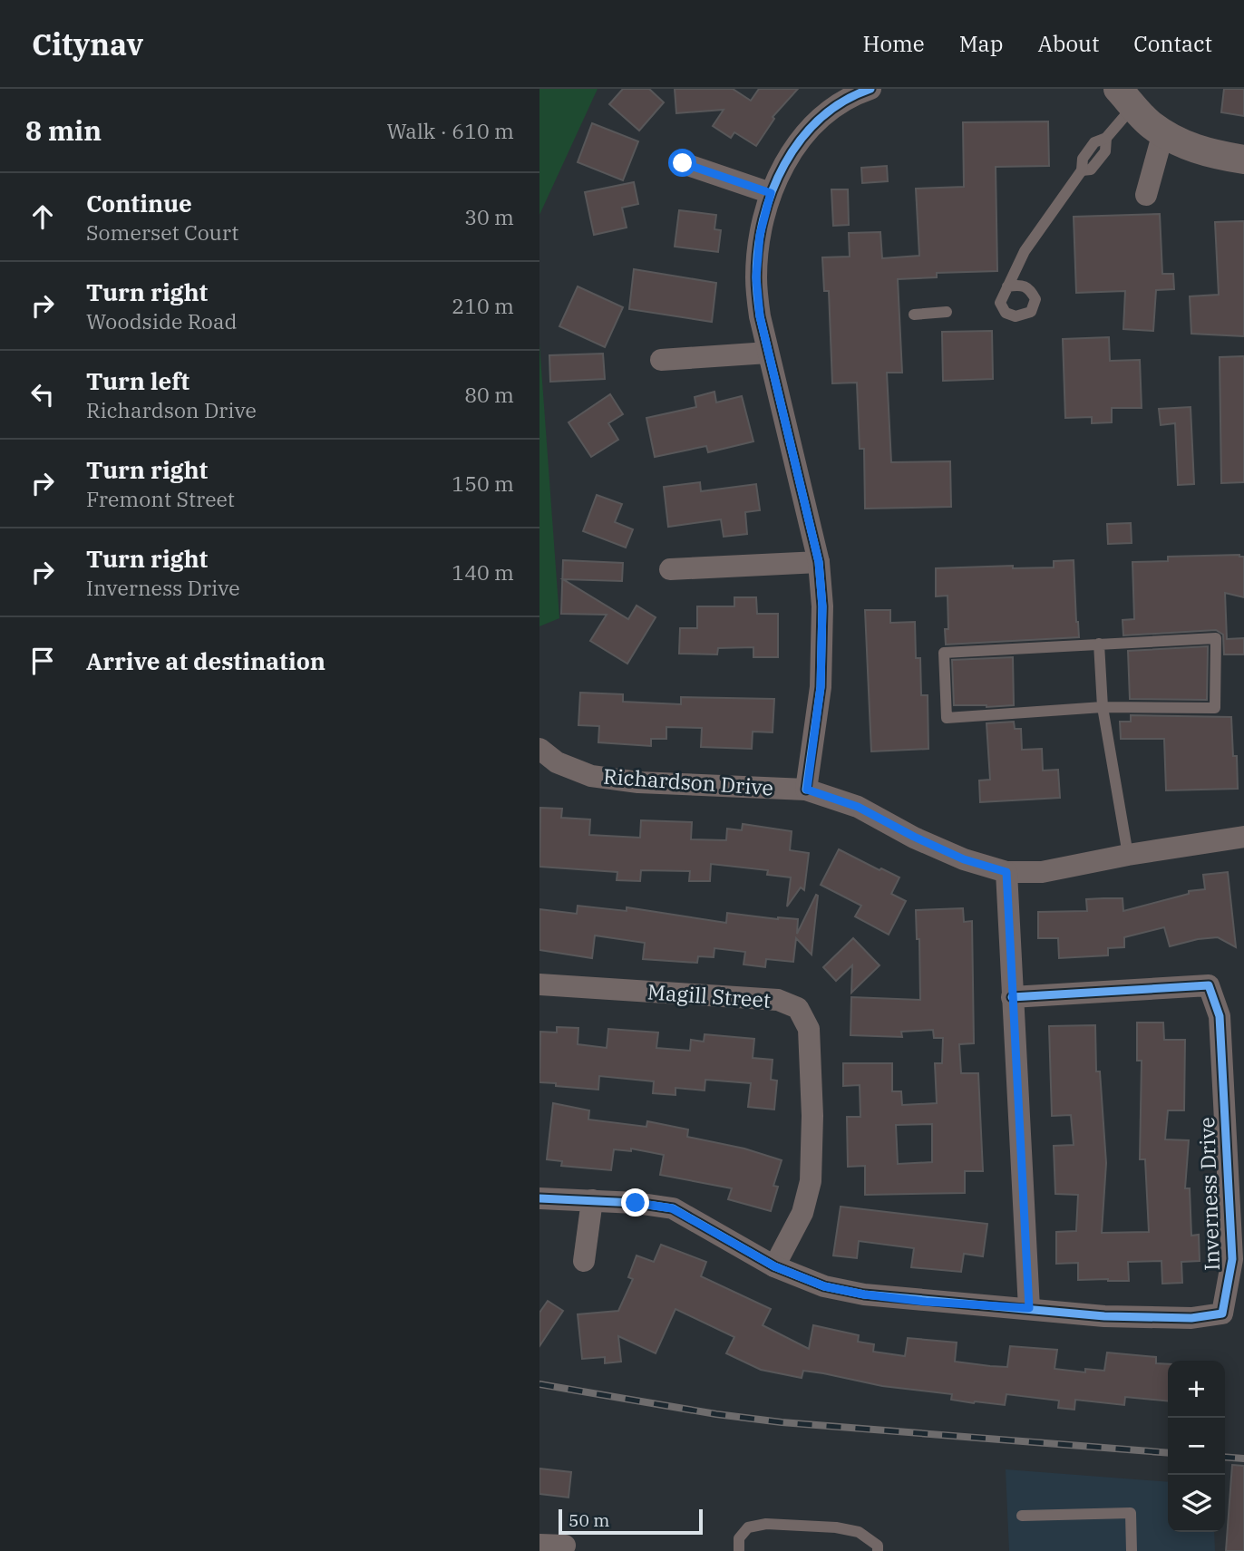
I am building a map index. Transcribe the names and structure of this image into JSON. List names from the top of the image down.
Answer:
{
  "streets": {
    "street": ["Richardson Drive", "Magill Street", "Inverness Drive"]
  },
  "crossings": [
    ["Magill Street", "Inverness Drive"]
  ],
  "scale_bar": "50 m",
  "page": {
    "header": "Citynav",
    "nav": [
      "Home",
      "Map",
      "About",
      "Contact"
    ],
    "heading": ["8 min", "Walk · 610 m"],
    "list": [
      ["Continue", "Somerset Court", "30 m"],
      ["Turn right", "Woodside Road", "210 m"],
      ["Turn left", "Richardson Drive", "80 m"],
      ["Turn right", "Fremont Street", "150 m"],
      ["Turn right", "Inverness Drive", "140 m"],
      "Arrive at destination"
    ],
    "map_buttons": ["+", "−"],
    "scale": "50 m"
  }
}
